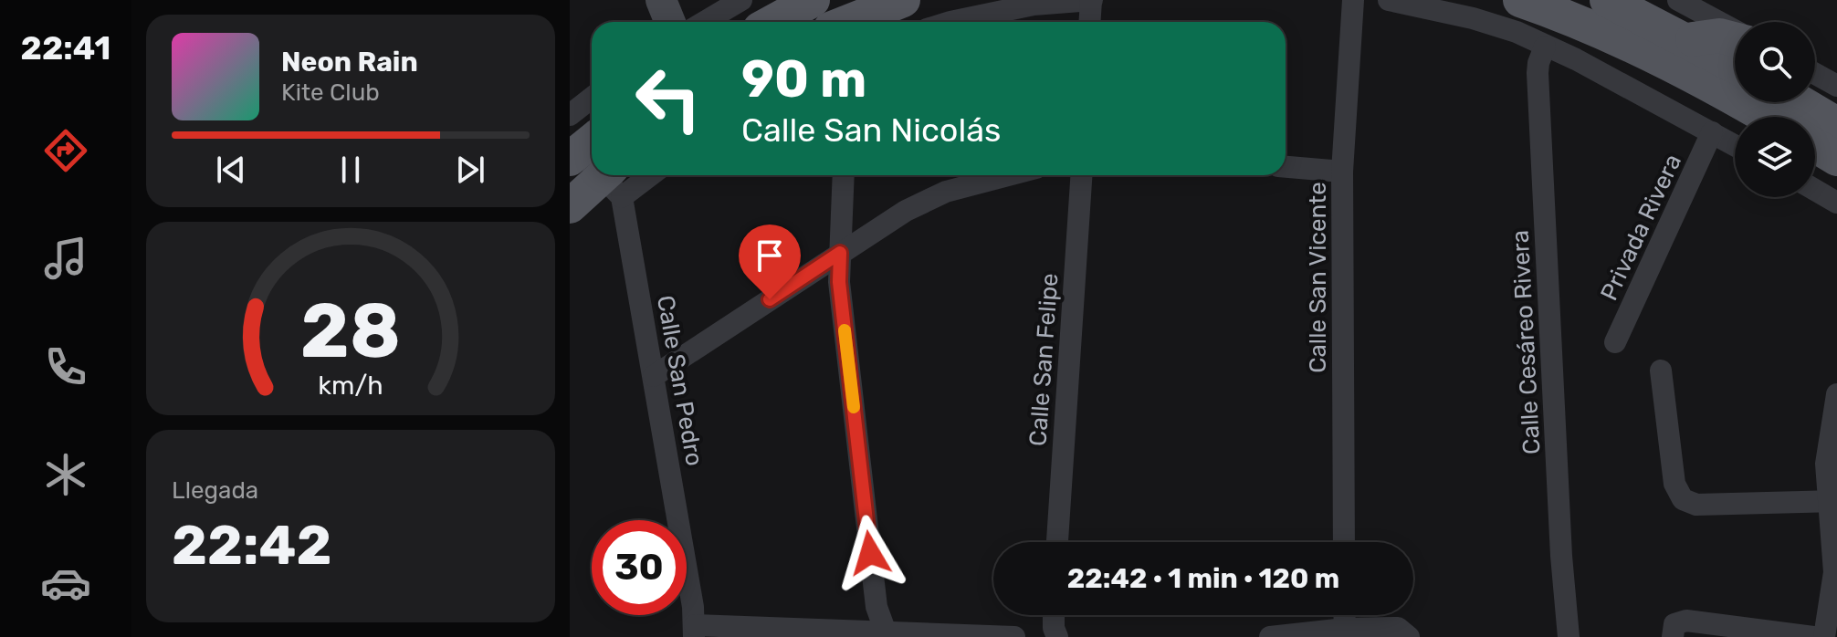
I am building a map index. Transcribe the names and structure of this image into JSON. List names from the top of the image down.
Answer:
{
  "streets": {
    "street": [
      "Privada Rivera",
      "Calle San Vicente",
      "Calle Cesáreo Rivera",
      "Calle San Felipe",
      "Calle San Pedro"
    ]
  },
  "page": {
    "tabs": "22:41",
    "turn": ["90 m", "Calle San Nicolás"],
    "song": ["Neon Rain", "Kite Club"],
    "tile": ["Llegada", "22:42"],
    "limit": "30",
    "trip": "22:42 · 1 min · 120 m",
    "gauge": ["28", "km/h"]
  }
}
